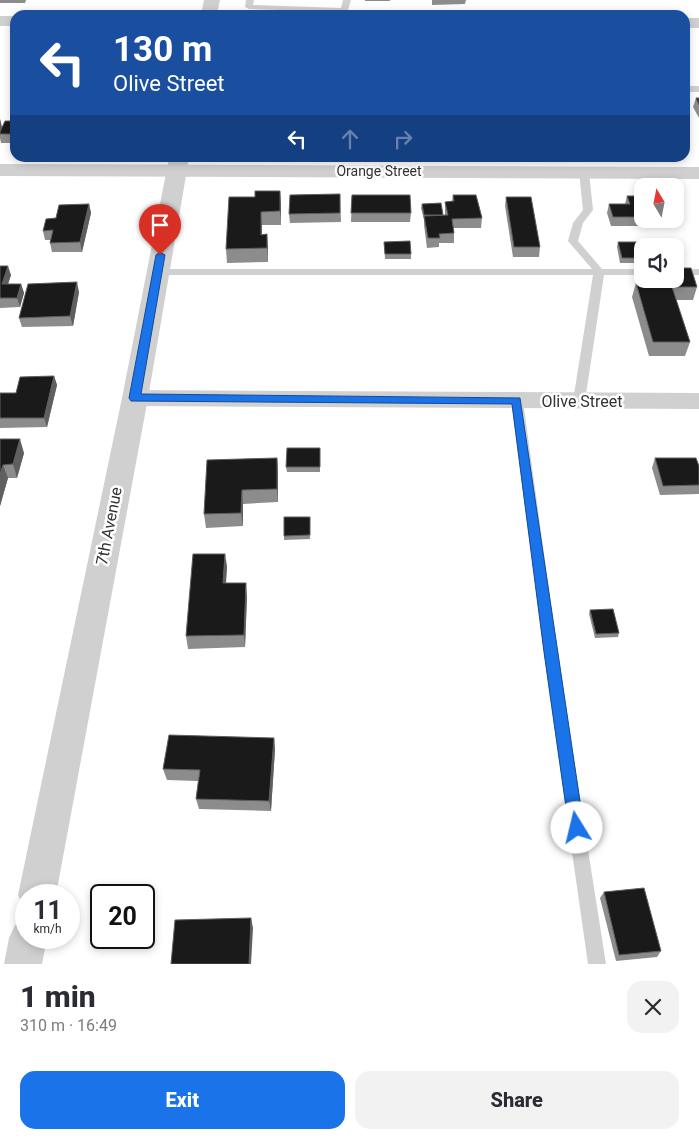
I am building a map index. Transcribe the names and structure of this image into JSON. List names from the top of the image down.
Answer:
{
  "streets": {
    "street": ["Orange Street", "Olive Street", "7th Avenue"]
  },
  "crossings": [
    ["Orange Street", "7th Avenue"],
    ["Olive Street", "7th Avenue"]
  ],
  "north": "top",
  "page": {
    "turn": ["130 m", "Olive Street"],
    "speed": "11 km/h",
    "limit": "20",
    "heading": ["1 min", "310 m · 16:49"],
    "buttons": ["Exit", "Share"]
  }
}
